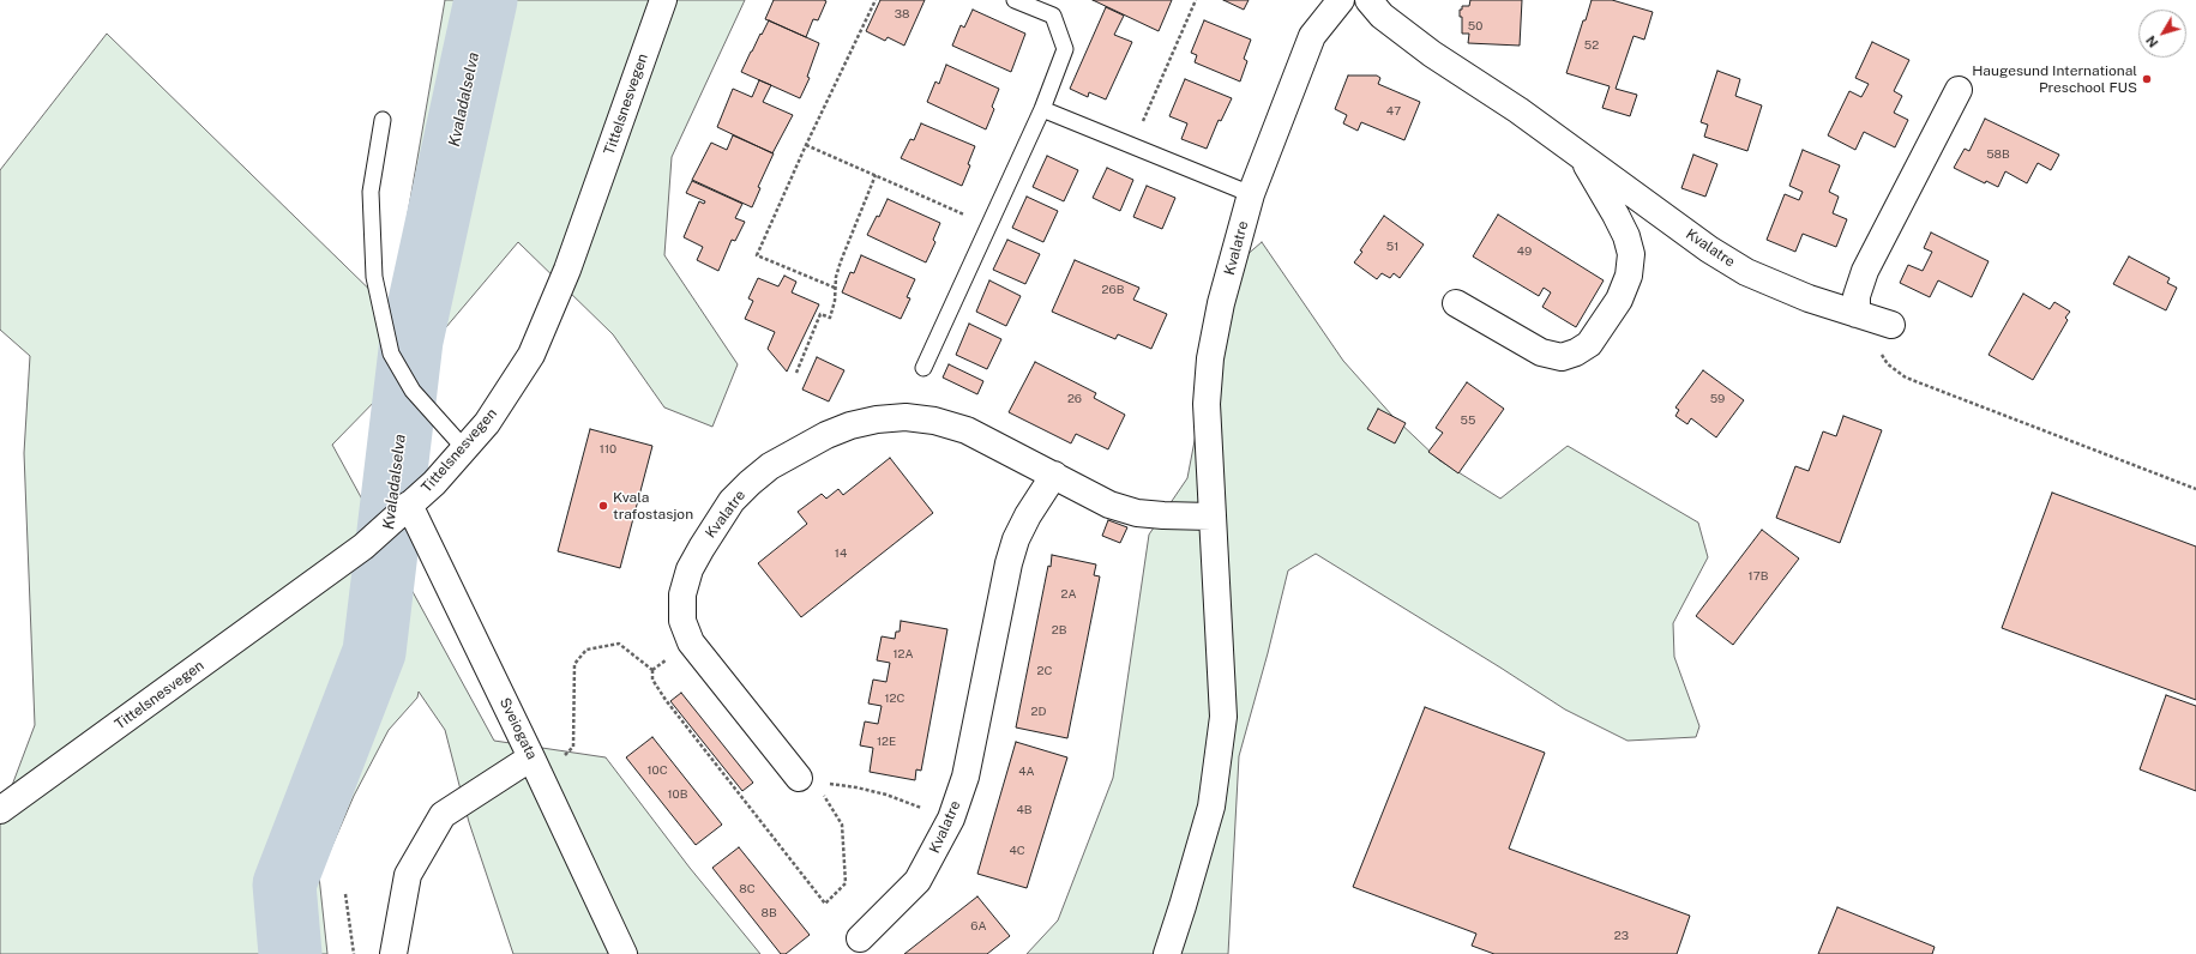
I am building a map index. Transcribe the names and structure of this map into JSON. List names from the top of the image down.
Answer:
{
  "streets": {
    "street": ["Tittelsnesvegen", "Kvalatre", "Sveiogata"]
  },
  "crossings": [
    ["Tittelsnesvegen", "Sveiogata"]
  ],
  "water": ["Kvaladalselva"],
  "places": ["Haugesund International Preschool FUS", "Kvala trafostasjon"],
  "house_numbers": [
    "38",
    "50",
    "52",
    "47",
    "58B",
    "51",
    "49",
    "26B",
    "26",
    "59",
    "55",
    "110",
    "14",
    "17B",
    "2A",
    "2B",
    "12A",
    "2C",
    "12C",
    "2D",
    "12E",
    "10C",
    "4A",
    "10B",
    "4B",
    "4C",
    "8C",
    "8B",
    "6A",
    "23"
  ],
  "north": "bottom left"
}
